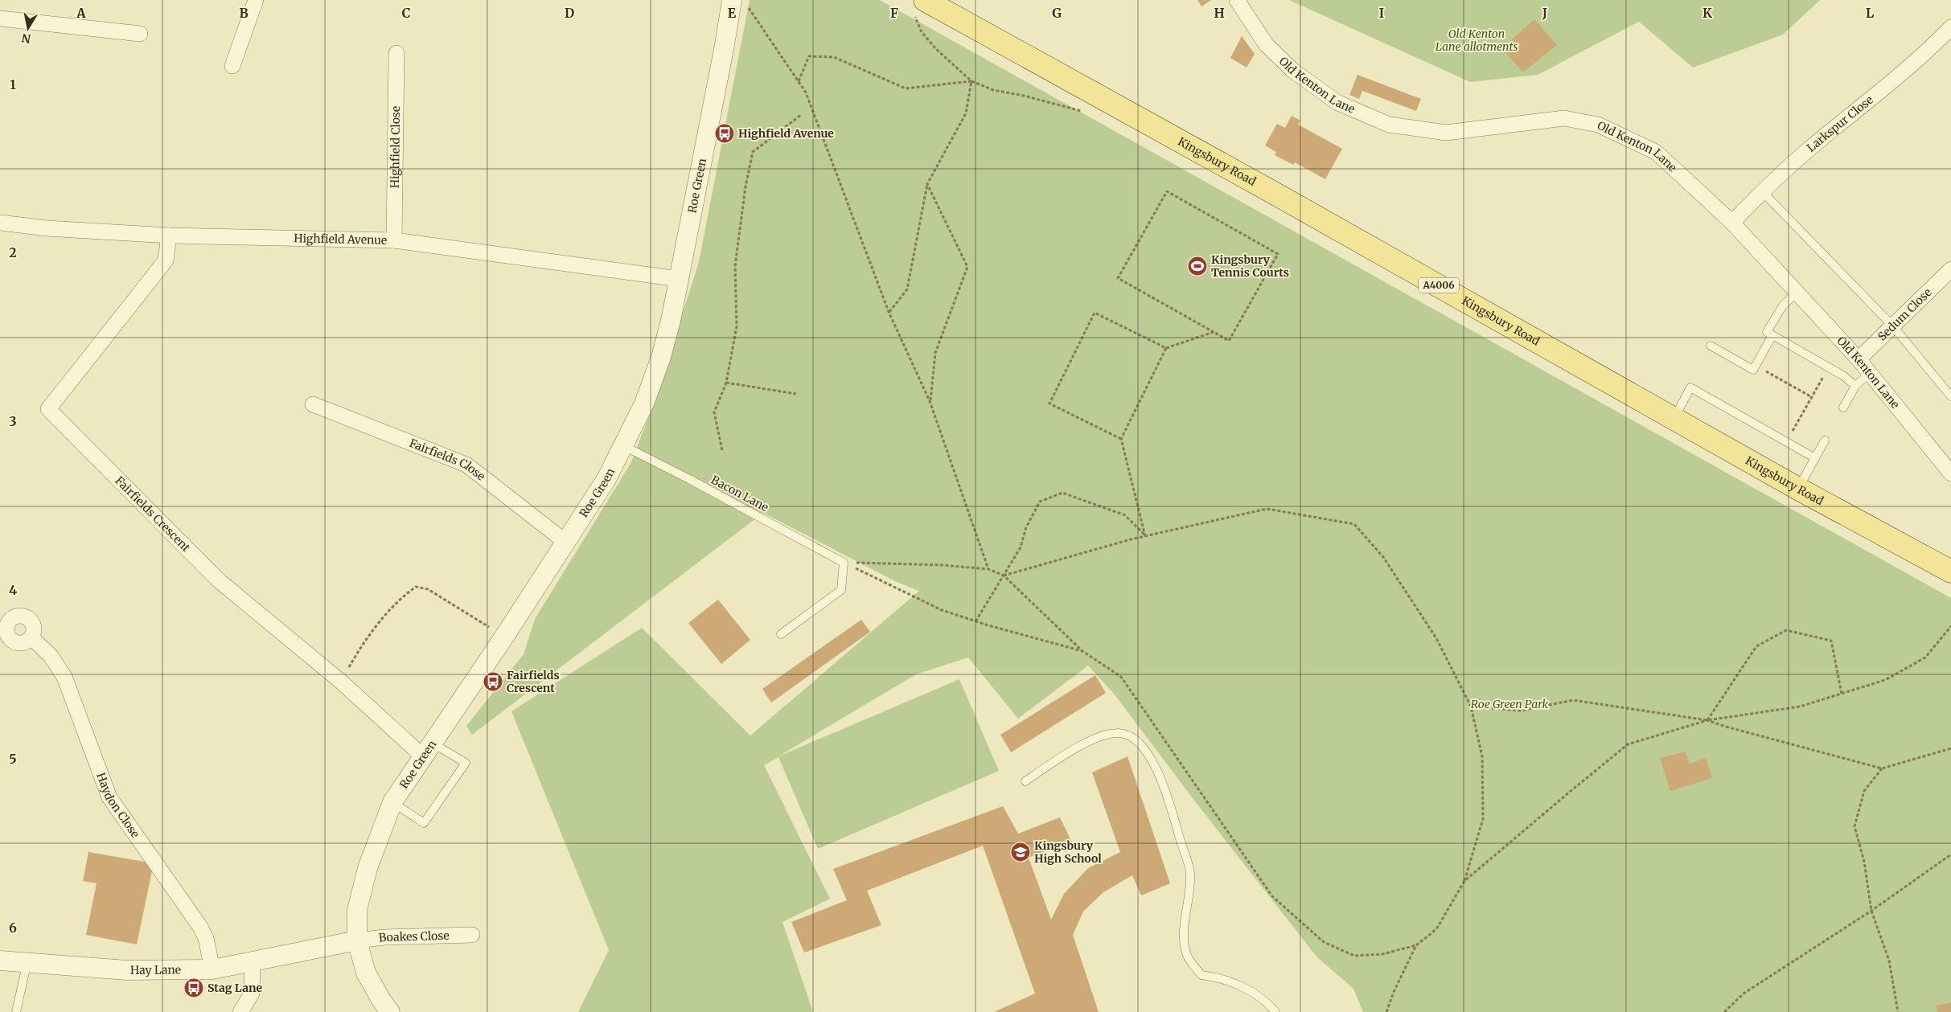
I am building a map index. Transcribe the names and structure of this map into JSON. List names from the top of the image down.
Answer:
{
  "streets": {
    "main road": ["Kingsbury Road", "A4006"],
    "street": [
      "Old Kenton Lane",
      "Larkspur Close",
      "Highfield Close",
      "Roe Green",
      "Highfield Avenue",
      "Sedum Close",
      "Fairfields Close",
      "Fairfields Crescent",
      "Haydon Close",
      "Boakes Close",
      "Hay Lane"
    ],
    "lane": ["Bacon Lane"]
  },
  "crossings": [
    ["Old Kenton Lane", "Larkspur Close"],
    ["Old Kenton Lane", "Sedum Close"],
    ["Highfield Close", "Highfield Avenue"],
    ["Roe Green", "Highfield Avenue"],
    ["Roe Green", "Fairfields Close"],
    ["Roe Green", "Bacon Lane"],
    ["Roe Green", "Fairfields Crescent"],
    ["Roe Green", "Boakes Close"],
    ["Roe Green", "Hay Lane"],
    ["Highfield Avenue", "Fairfields Crescent"],
    ["Haydon Close", "Hay Lane"],
    ["Boakes Close", "Hay Lane"]
  ],
  "parks": ["Old Kenton Lane allotments", "Roe Green Park"],
  "places": {
    "bus stop": ["Highfield Avenue", "Fairfields Crescent", "Stag Lane"],
    "sports": ["Kingsbury Tennis Courts"],
    "school or university": ["Kingsbury High School"]
  },
  "north": "bottom",
  "grid": {
    "columns": [
      "A",
      "B",
      "C",
      "D",
      "E",
      "F",
      "G",
      "H",
      "I",
      "J",
      "K",
      "L"
    ],
    "rows": [
      "1",
      "2",
      "3",
      "4",
      "5",
      "6"
    ]
  }
}
